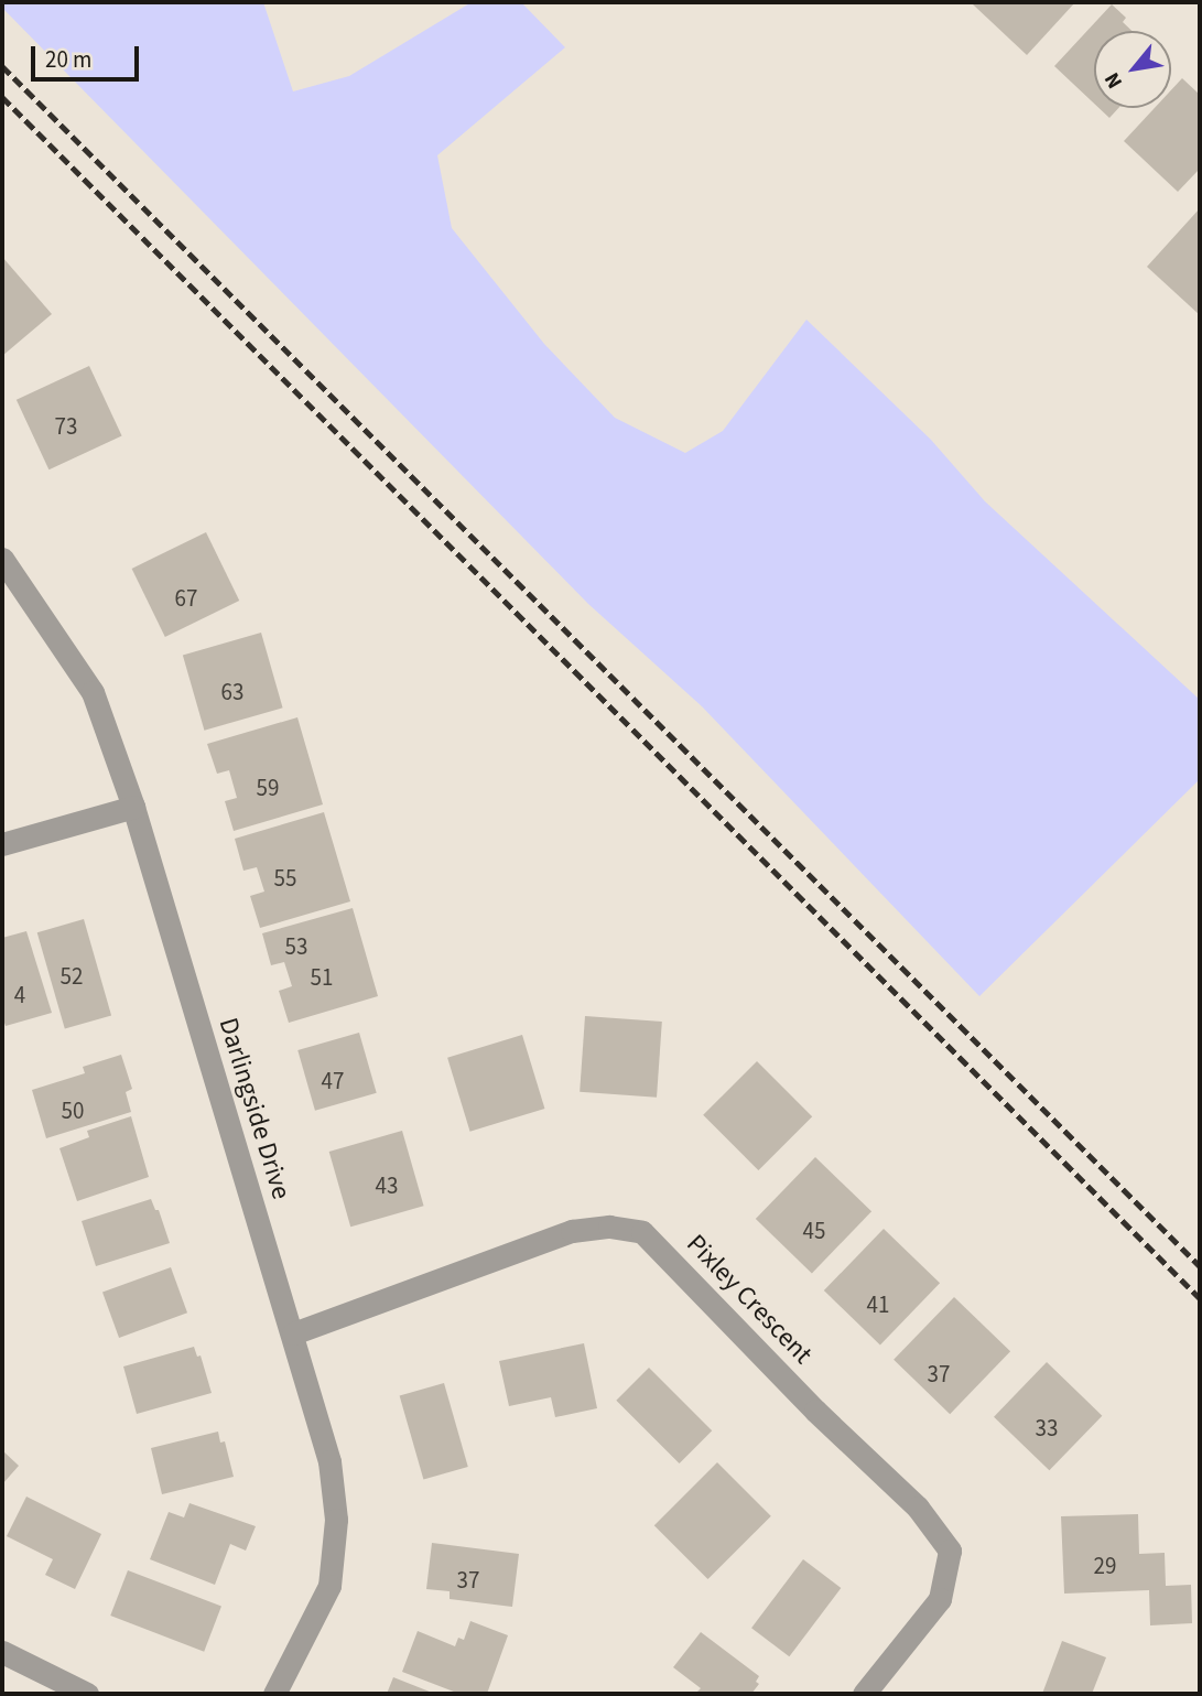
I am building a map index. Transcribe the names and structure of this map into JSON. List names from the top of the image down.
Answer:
{
  "streets": {
    "street": ["Darlingside Drive", "Pixley Crescent"]
  },
  "crossings": [
    ["Darlingside Drive", "Pixley Crescent"]
  ],
  "house_numbers": [
    "73",
    "67",
    "63",
    "59",
    "55",
    "53",
    "52",
    "51",
    "4",
    "47",
    "50",
    "43",
    "45",
    "41",
    "37",
    "33",
    "29",
    "37"
  ],
  "scale_bar": "20 m",
  "north": "bottom left"
}
